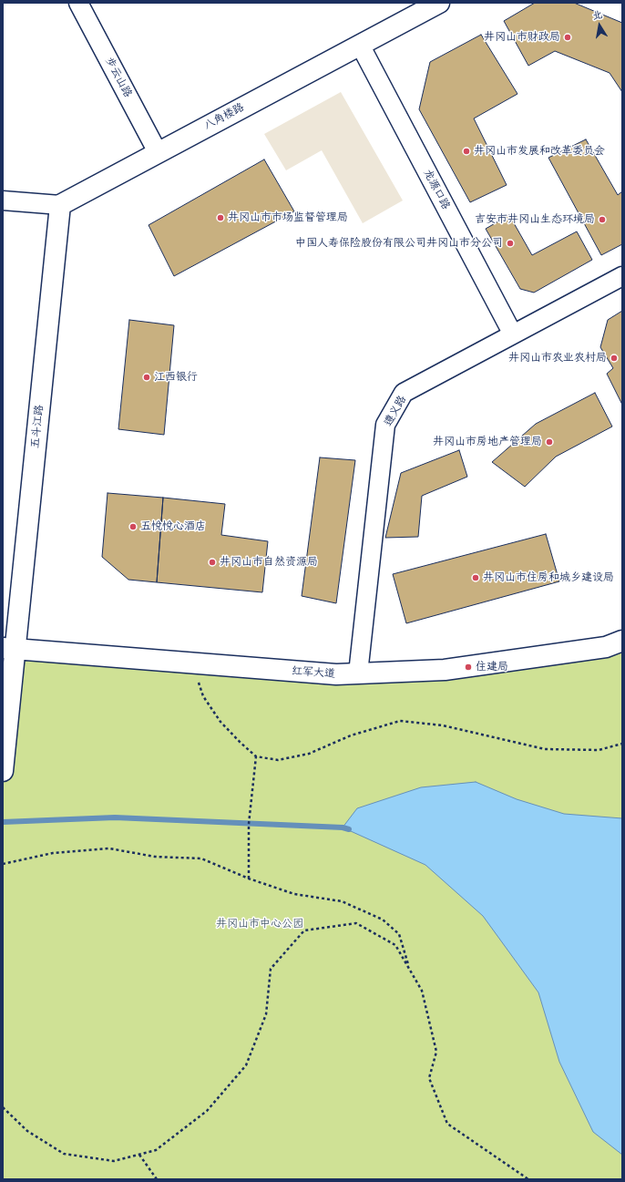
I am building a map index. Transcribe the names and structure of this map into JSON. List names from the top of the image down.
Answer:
{
  "streets": {
    "street": [
      "步云山路",
      "八角楼路",
      "龙源口路",
      "遵义路",
      "五斗江路",
      "红军大道"
    ]
  },
  "crossings": [
    ["步云山路", "八角楼路"],
    ["八角楼路", "龙源口路"],
    ["八角楼路", "五斗江路"],
    ["龙源口路", "遵义路"],
    ["遵义路", "红军大道"],
    ["五斗江路", "红军大道"]
  ],
  "parks": ["井冈山市中心公园"],
  "places": [
    "井冈山市财政局",
    "井冈山市发展和改革委员会",
    "井冈山市市场监督管理局",
    "吉安市井冈山生态环境局",
    "中国人寿保险股份有限公司井冈山市分公司",
    "井冈山市农业农村局",
    "江西银行",
    "井冈山市房地产管理局",
    "五悦悦心酒店",
    "井冈山市自然资源局",
    "井冈山市住房和城乡建设局",
    "住建局"
  ],
  "north": "top"
}
